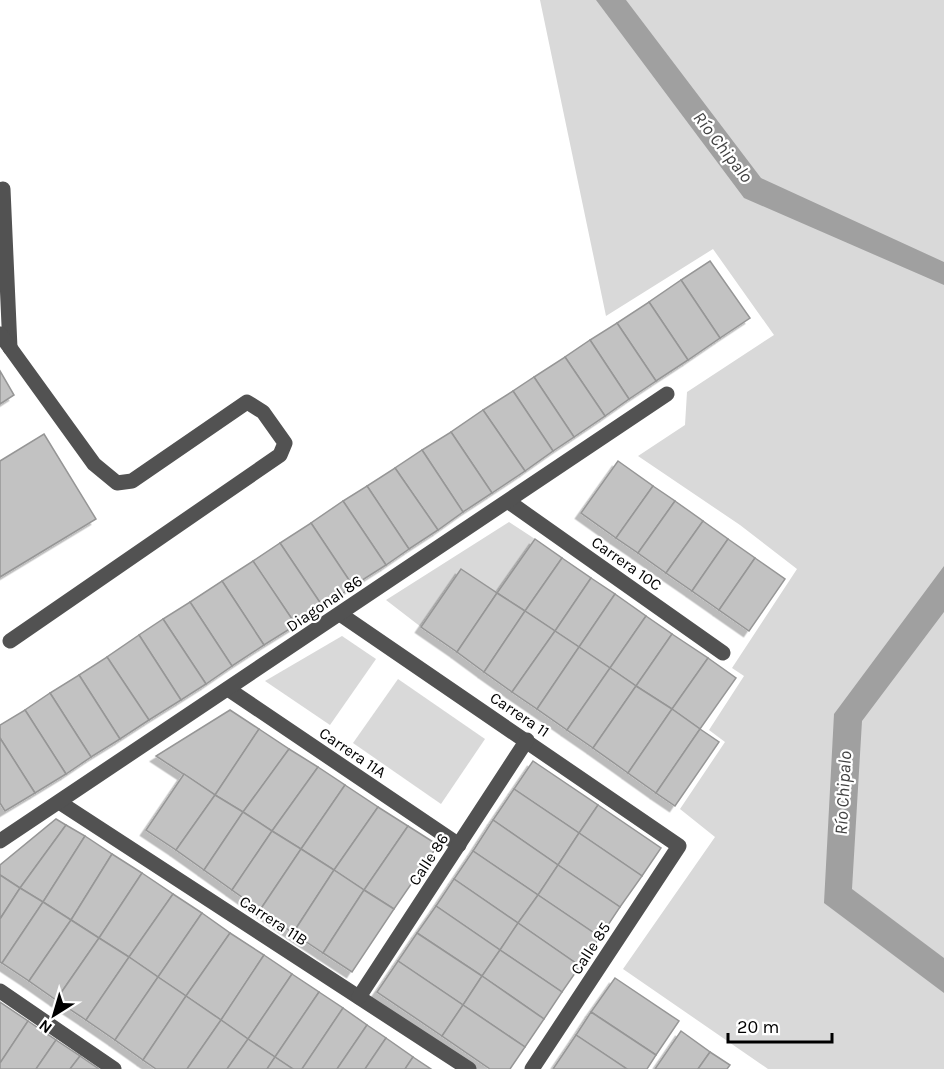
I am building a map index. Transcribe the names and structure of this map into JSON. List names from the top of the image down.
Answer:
{
  "streets": {
    "street": [
      "Carrera 10C",
      "Diagonal 86",
      "Carrera 11",
      "Carrera 11A",
      "Calle 86",
      "Carrera 11B",
      "Calle 85"
    ]
  },
  "crossings": [
    ["Carrera 10C", "Diagonal 86"],
    ["Diagonal 86", "Carrera 11"],
    ["Diagonal 86", "Carrera 11A"],
    ["Diagonal 86", "Carrera 11B"],
    ["Carrera 11", "Calle 86"],
    ["Carrera 11", "Calle 85"],
    ["Carrera 11A", "Calle 86"],
    ["Calle 86", "Carrera 11B"]
  ],
  "water": ["Río Chipalo"],
  "scale_bar": "20 m",
  "north": "bottom left"
}
